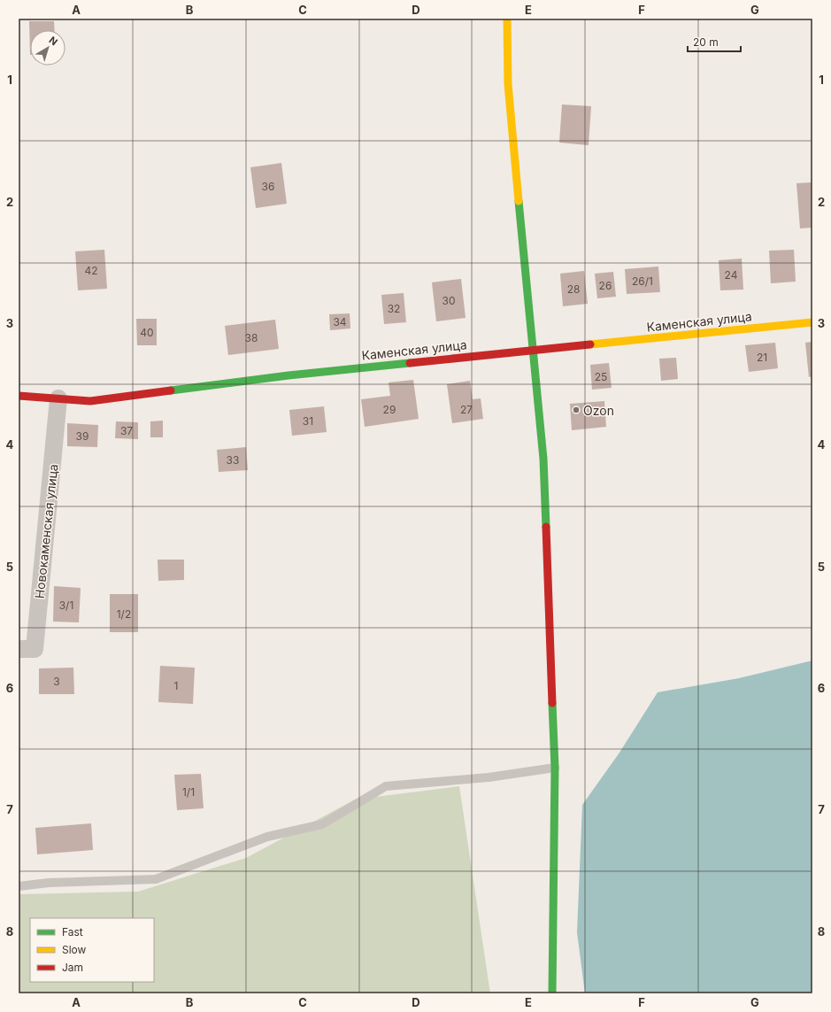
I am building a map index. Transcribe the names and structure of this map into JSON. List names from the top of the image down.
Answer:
{
  "streets": {
    "street": ["Каменская улица", "Новокаменская улица"]
  },
  "crossings": [
    ["Каменская улица", "Новокаменская улица"]
  ],
  "places": ["Ozon"],
  "house_numbers": [
    "36",
    "42",
    "24",
    "26/1",
    "26",
    "28",
    "30",
    "32",
    "34",
    "40",
    "38",
    "21",
    "25",
    "29",
    "27",
    "31",
    "37",
    "39",
    "33",
    "3/1",
    "1/2",
    "3",
    "1",
    "1/1"
  ],
  "legend": ["Fast", "Slow", "Jam"],
  "scale_bar": "20 m",
  "north": "top right",
  "grid": {
    "columns": [
      "A",
      "B",
      "C",
      "D",
      "E",
      "F",
      "G"
    ],
    "rows": [
      "1",
      "2",
      "3",
      "4",
      "5",
      "6",
      "7",
      "8"
    ]
  }
}
